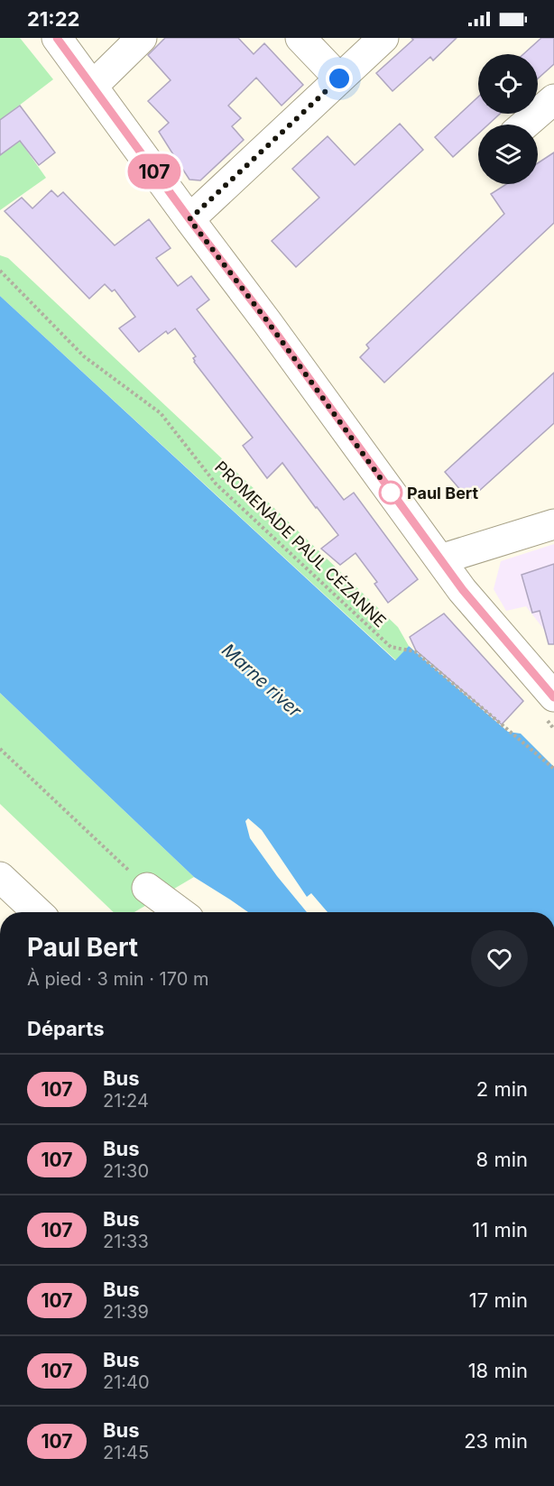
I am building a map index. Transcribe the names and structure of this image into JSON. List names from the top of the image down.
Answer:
{
  "streets": {
    "path": ["PROMENADE PAUL CÉZANNE"]
  },
  "water": ["Marne river"],
  "places": ["Paul Bert"],
  "lines": ["bus line 107"],
  "page": {
    "status": "21:22",
    "on_map": "107",
    "heading": [
      ["Paul Bert", "À pied · 3 min · 170 m"],
      "Départs"
    ],
    "list": [
      {
        "mark": "107",
        "name": "Bus",
        "note": "21:24",
        "value": "2 min"
      },
      {
        "mark": "107",
        "name": "Bus",
        "note": "21:30",
        "value": "8 min"
      },
      {
        "mark": "107",
        "name": "Bus",
        "note": "21:33",
        "value": "11 min"
      },
      {
        "mark": "107",
        "name": "Bus",
        "note": "21:39",
        "value": "17 min"
      },
      {
        "mark": "107",
        "name": "Bus",
        "note": "21:40",
        "value": "18 min"
      },
      {
        "mark": "107",
        "name": "Bus",
        "note": "21:45",
        "value": "23 min"
      }
    ]
  }
}
